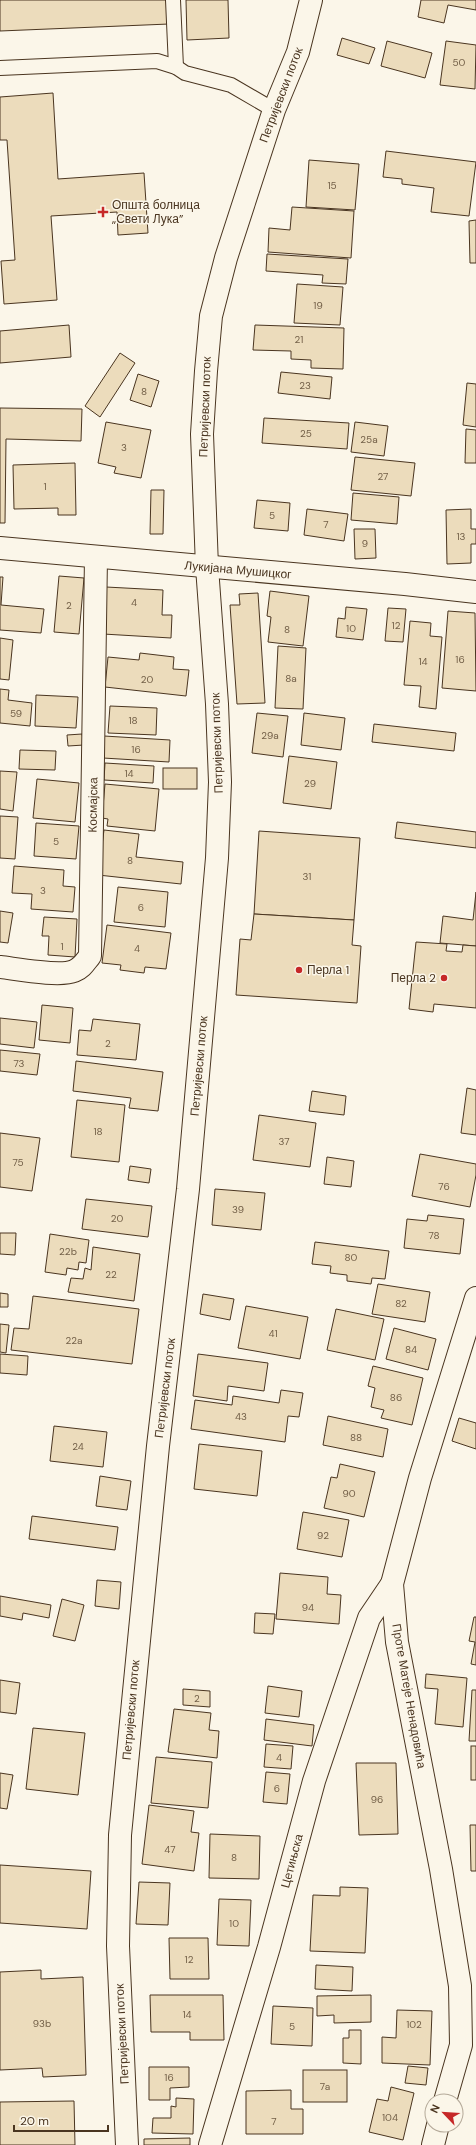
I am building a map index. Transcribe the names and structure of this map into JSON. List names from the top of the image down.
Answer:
{
  "streets": {
    "street": [
      "Петријевски поток",
      "Лукијана Мушицког",
      "Космајска",
      "Проте Матеје Ненадовића",
      "Цетињска"
    ]
  },
  "crossings": [
    ["Петријевски поток", "Лукијана Мушицког"],
    ["Лукијана Мушицког", "Космајска"],
    ["Проте Матеје Ненадовића", "Цетињска"]
  ],
  "places": {
    "health": ["Општа болница „Свети Лука”"],
    "other": ["Перла 1", "Перла 2"]
  },
  "house_numbers": [
    "50",
    "15",
    "19",
    "21",
    "23",
    "8",
    "25",
    "25a",
    "3",
    "27",
    "1",
    "5",
    "7",
    "13",
    "9",
    "4",
    "2",
    "12",
    "10",
    "8",
    "16",
    "14",
    "8a",
    "20",
    "59",
    "18",
    "29a",
    "16",
    "14",
    "29",
    "5",
    "8",
    "31",
    "3",
    "6",
    "1",
    "4",
    "2",
    "73",
    "18",
    "37",
    "75",
    "76",
    "39",
    "20",
    "78",
    "22b",
    "80",
    "22",
    "82",
    "41",
    "22a",
    "84",
    "86",
    "43",
    "88",
    "24",
    "90",
    "92",
    "94",
    "2",
    "4",
    "6",
    "96",
    "47",
    "8",
    "10",
    "12",
    "14",
    "93b",
    "102",
    "5",
    "16",
    "7a",
    "104",
    "7"
  ],
  "scale_bar": "20 m",
  "north": "top left"
}
